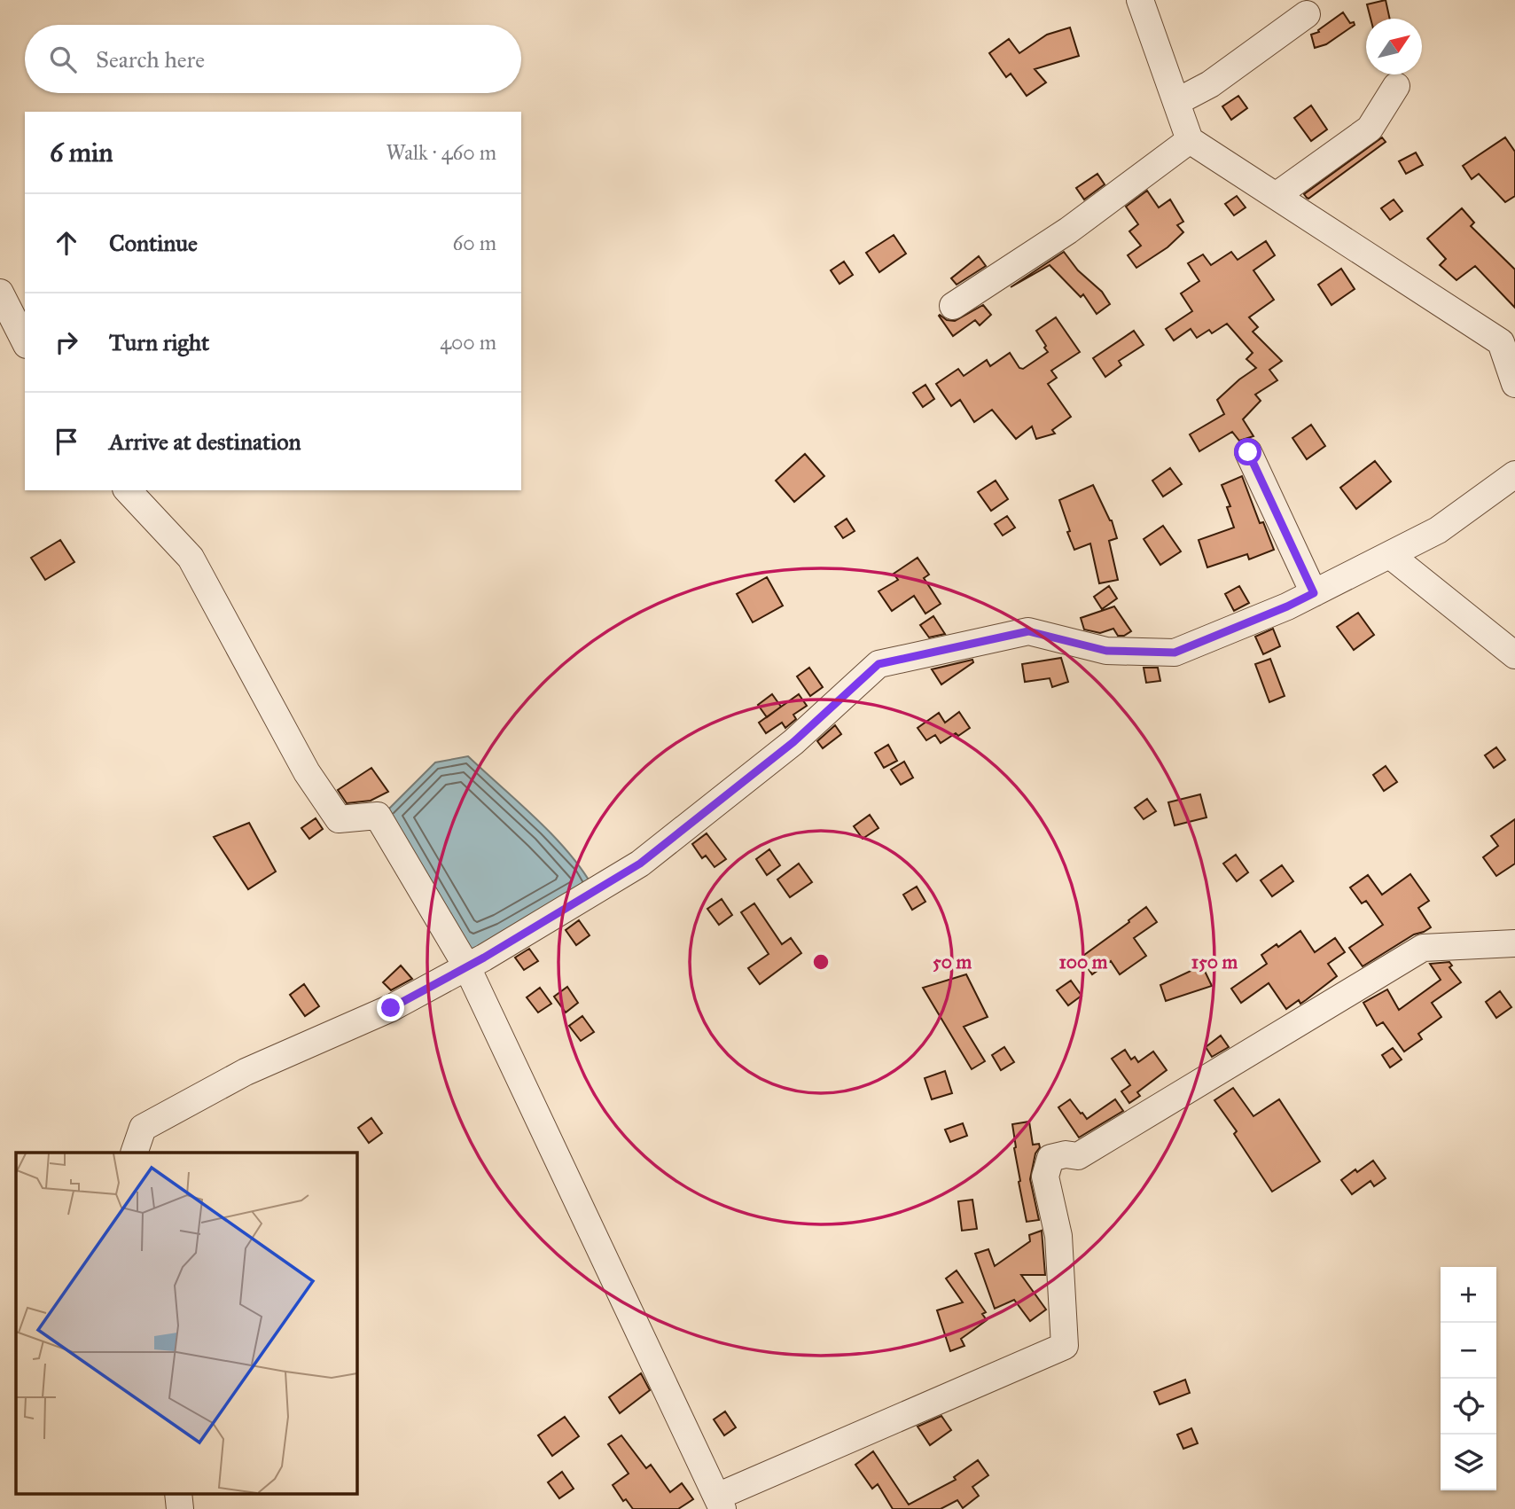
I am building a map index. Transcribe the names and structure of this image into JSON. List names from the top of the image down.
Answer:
{
  "north": "top right",
  "page": {
    "search": "Search here",
    "heading": ["6 min", "Walk · 460 m"],
    "list": [
      ["Continue", "60 m"],
      ["Turn right", "400 m"],
      "Arrive at destination"
    ],
    "map_buttons": ["+", "−"]
  },
  "rings": ["50 m", "100 m", "150 m"]
}
